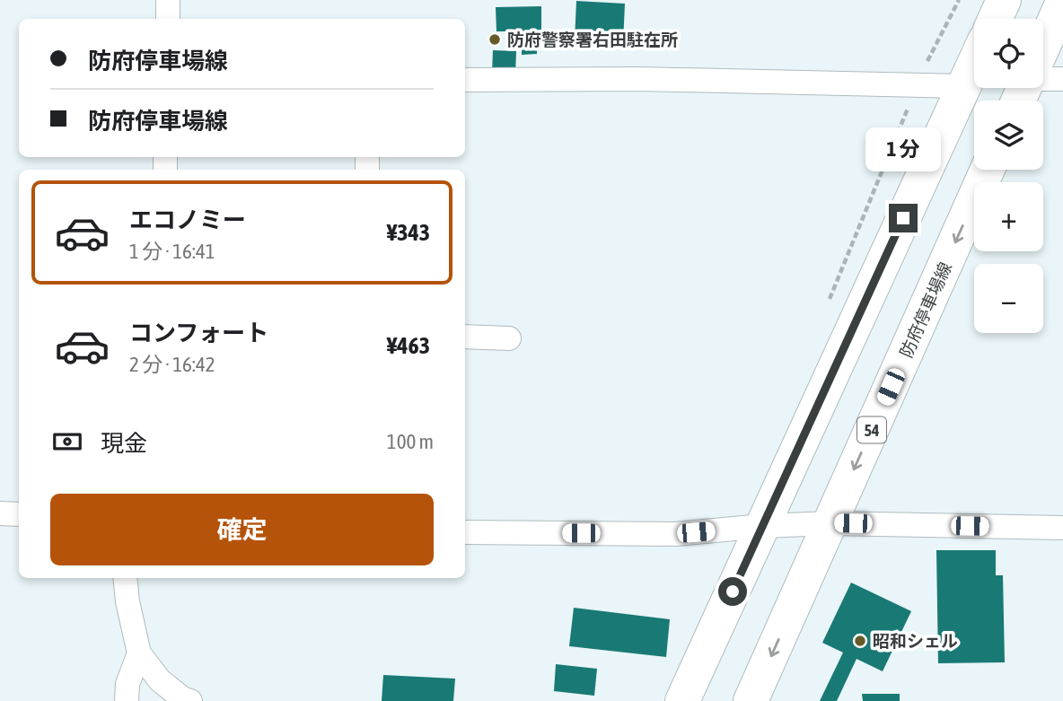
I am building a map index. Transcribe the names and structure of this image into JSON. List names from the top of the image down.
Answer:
{
  "streets": {
    "main road": ["防府停車場線", "54"]
  },
  "places": ["防府警察署右田駐在所", "昭和シェル"],
  "page": {
    "map_buttons": ["+", "−"],
    "banner": ["防府停車場線", "防府停車場線"],
    "bubble": "1 分",
    "list": [
      {
        "name": "エコノミー",
        "note": "1 分 · 16:41",
        "value": "¥343"
      },
      {
        "name": "コンフォート",
        "note": "2 分 · 16:42",
        "value": "¥463"
      }
    ],
    "pay": ["現金", "100 m"],
    "buttons": "確定"
  }
}
